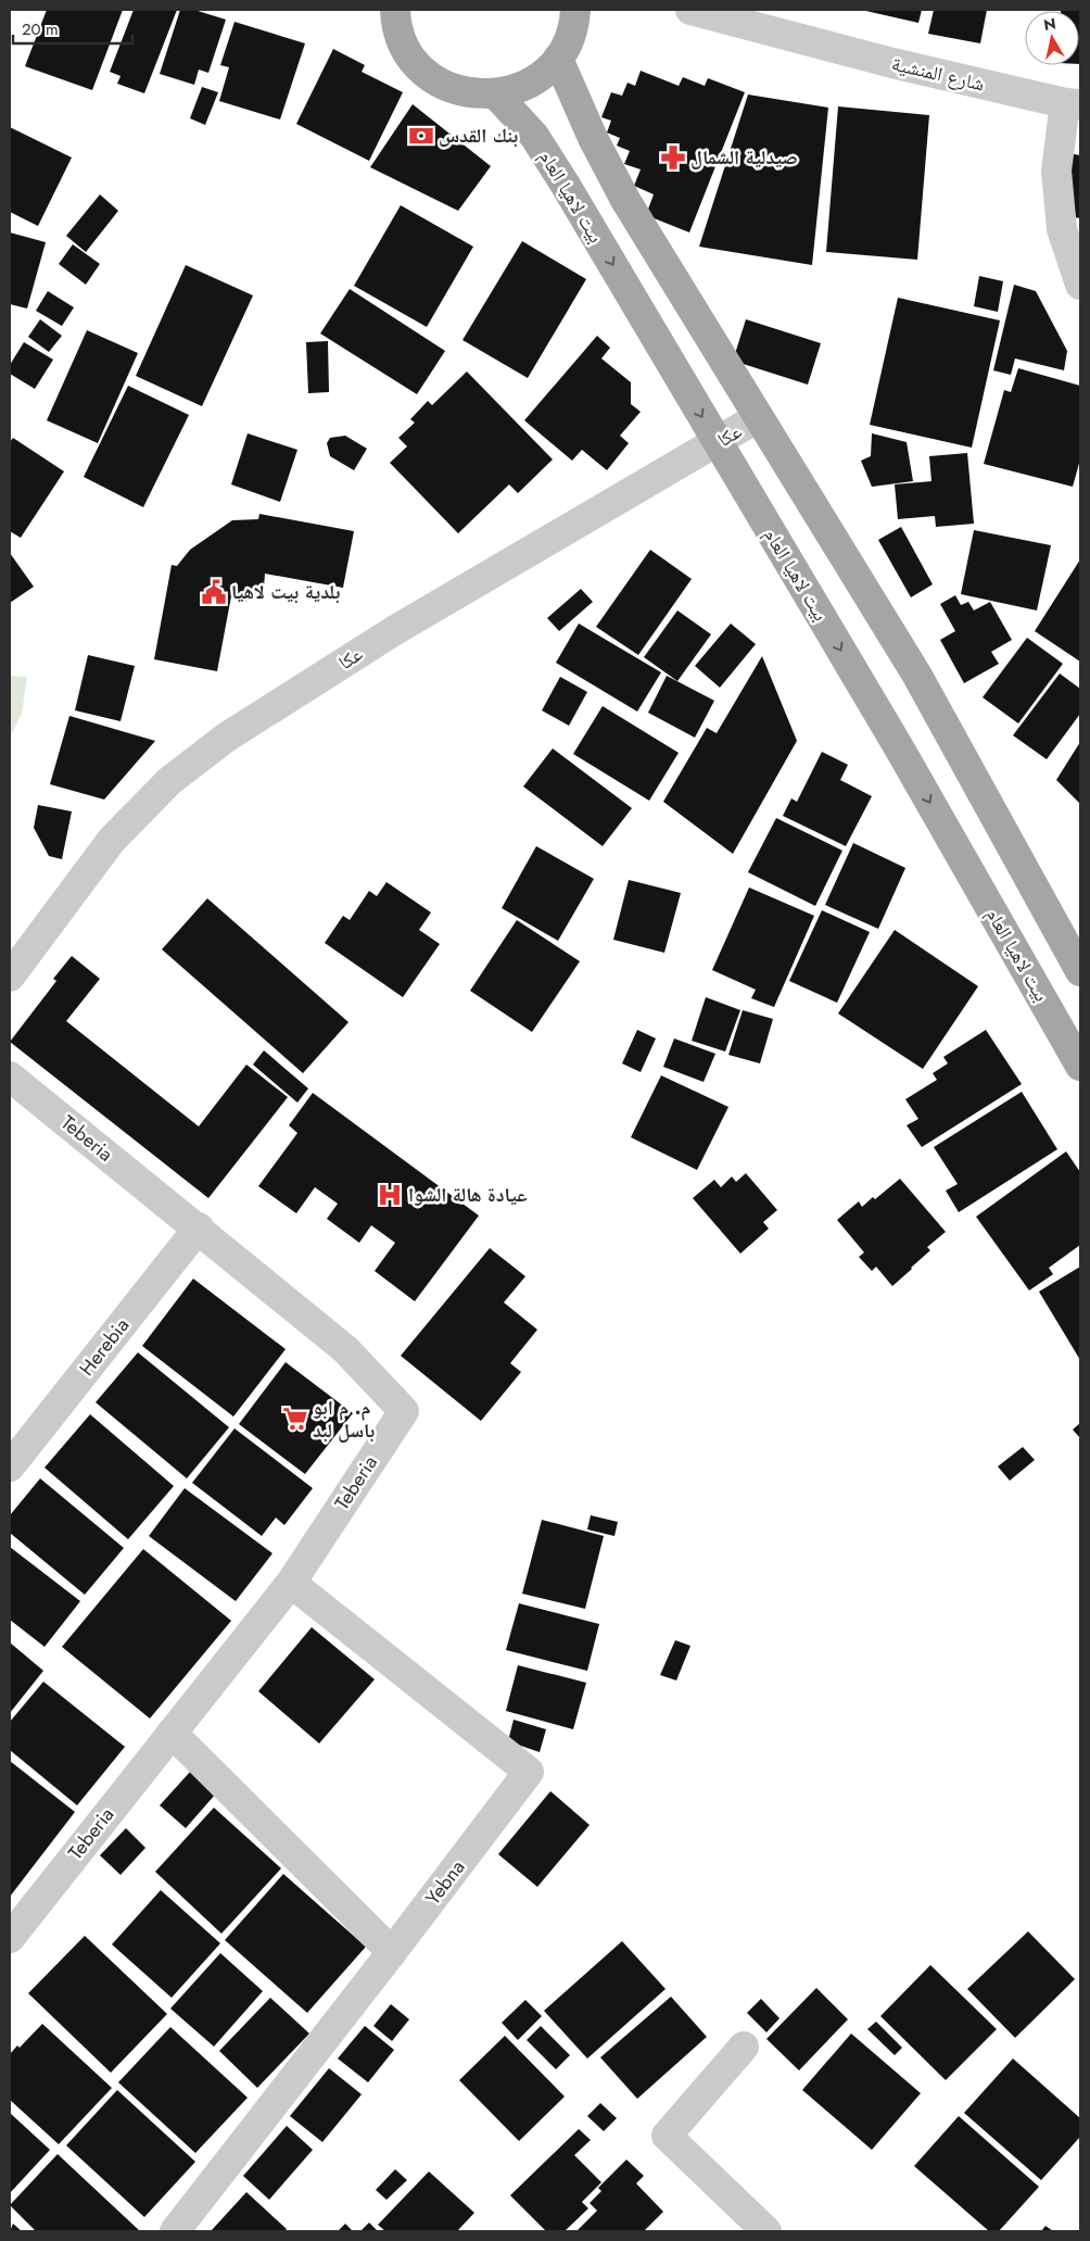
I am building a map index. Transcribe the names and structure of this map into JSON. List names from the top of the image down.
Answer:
{
  "streets": {
    "main road": ["بيت لاهيا العام"],
    "street": [
      "شارع المنشية",
      "عكا",
      "Teberia",
      "Herebia",
      "Yebna"
    ]
  },
  "crossings": [
    ["بيت لاهيا العام", "عكا"],
    ["Teberia", "Herebia"],
    ["Teberia", "Yebna"]
  ],
  "places": {
    "bank": ["بنك القدس"],
    "pharmacy": ["صيدلية الشمال"],
    "public building": ["بلدية بيت لاهيا"],
    "hospital": ["عيادة هالة الشوا"],
    "supermarket": ["م. م ابو باسل لبد"]
  },
  "scale_bar": "20 m",
  "north": "top"
}
